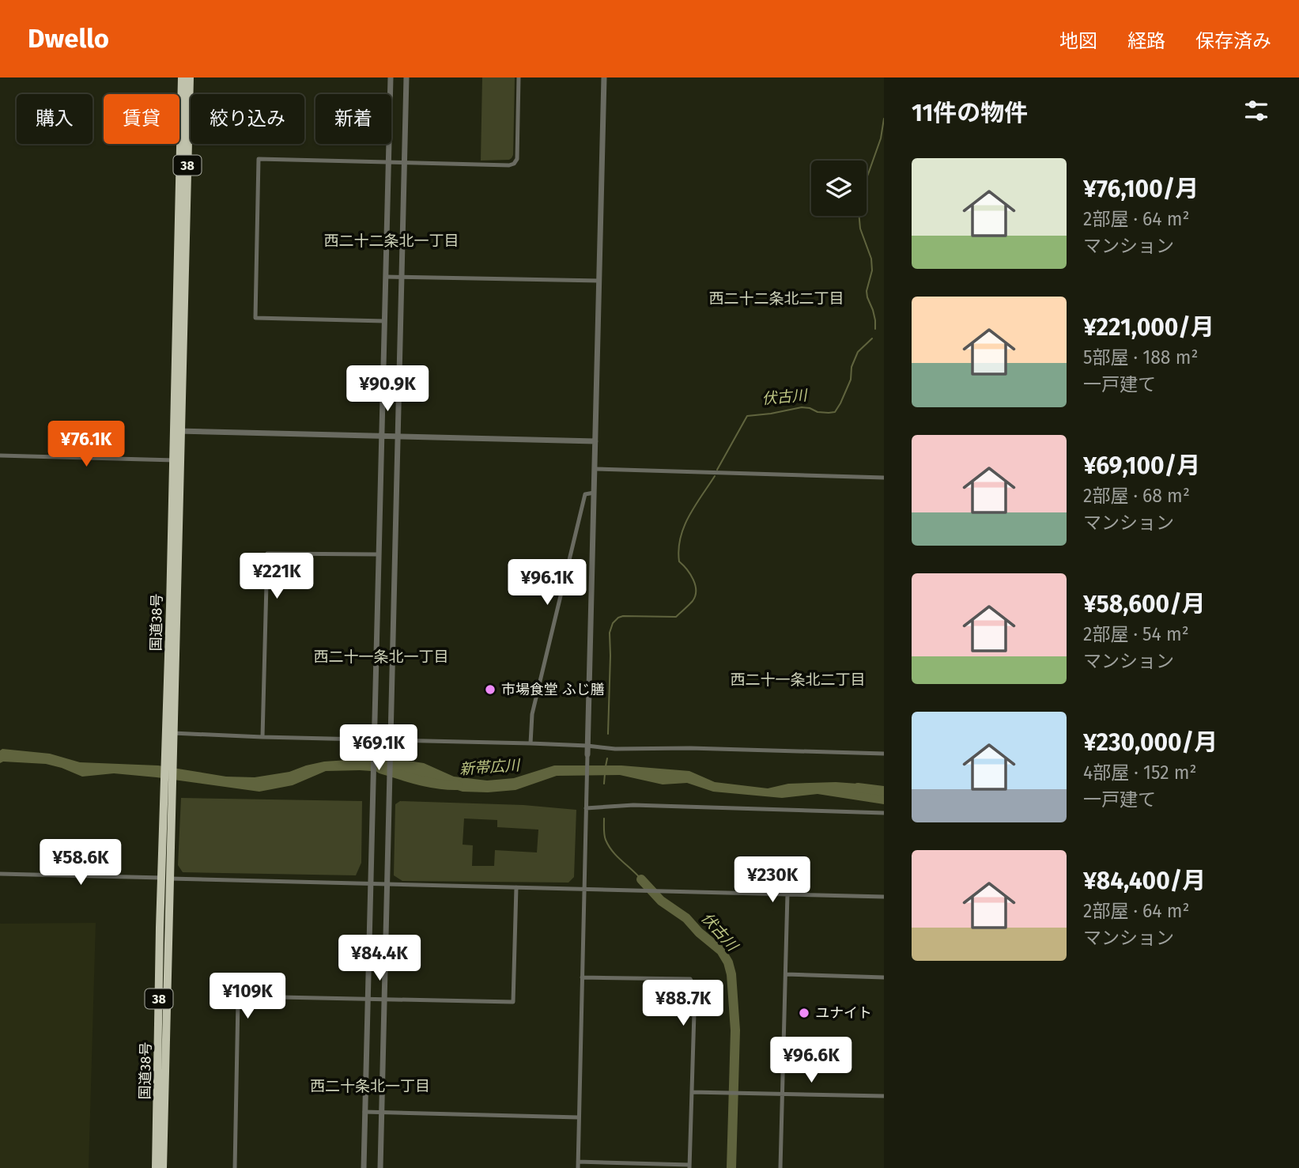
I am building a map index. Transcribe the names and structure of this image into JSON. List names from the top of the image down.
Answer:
{
  "streets": {
    "highway": ["38", "国道38号"]
  },
  "districts": [
    "西二十二条北一丁目",
    "西二十二条北二丁目",
    "西二十一条北一丁目",
    "西二十一条北二丁目",
    "西二十条北一丁目"
  ],
  "water": ["伏古川", "新帯広川"],
  "places": ["市場食堂 ふじ膳", "ユナイト"],
  "page": {
    "header": "Dwello",
    "nav": ["地図", "経路", "保存済み"],
    "heading": "11件の物件",
    "chip": [
      "購入",
      "賃貸",
      "絞り込み",
      "新着"
    ],
    "list": [
      {
        "name": "¥76,100/月",
        "note": "2部屋 · 64 m² · マンション"
      },
      {
        "name": "¥221,000/月",
        "note": "5部屋 · 188 m² · 一戸建て"
      },
      {
        "name": "¥69,100/月",
        "note": "2部屋 · 68 m² · マンション"
      },
      {
        "name": "¥58,600/月",
        "note": "2部屋 · 54 m² · マンション"
      },
      {
        "name": "¥230,000/月",
        "note": "4部屋 · 152 m² · 一戸建て"
      },
      {
        "name": "¥84,400/月",
        "note": "2部屋 · 64 m² · マンション"
      }
    ],
    "price": [
      "¥90.9K",
      "¥76.1K",
      "¥221K",
      "¥96.1K",
      "¥69.1K",
      "¥58.6K",
      "¥230K",
      "¥84.4K",
      "¥109K",
      "¥88.7K",
      "¥96.6K"
    ]
  }
}
